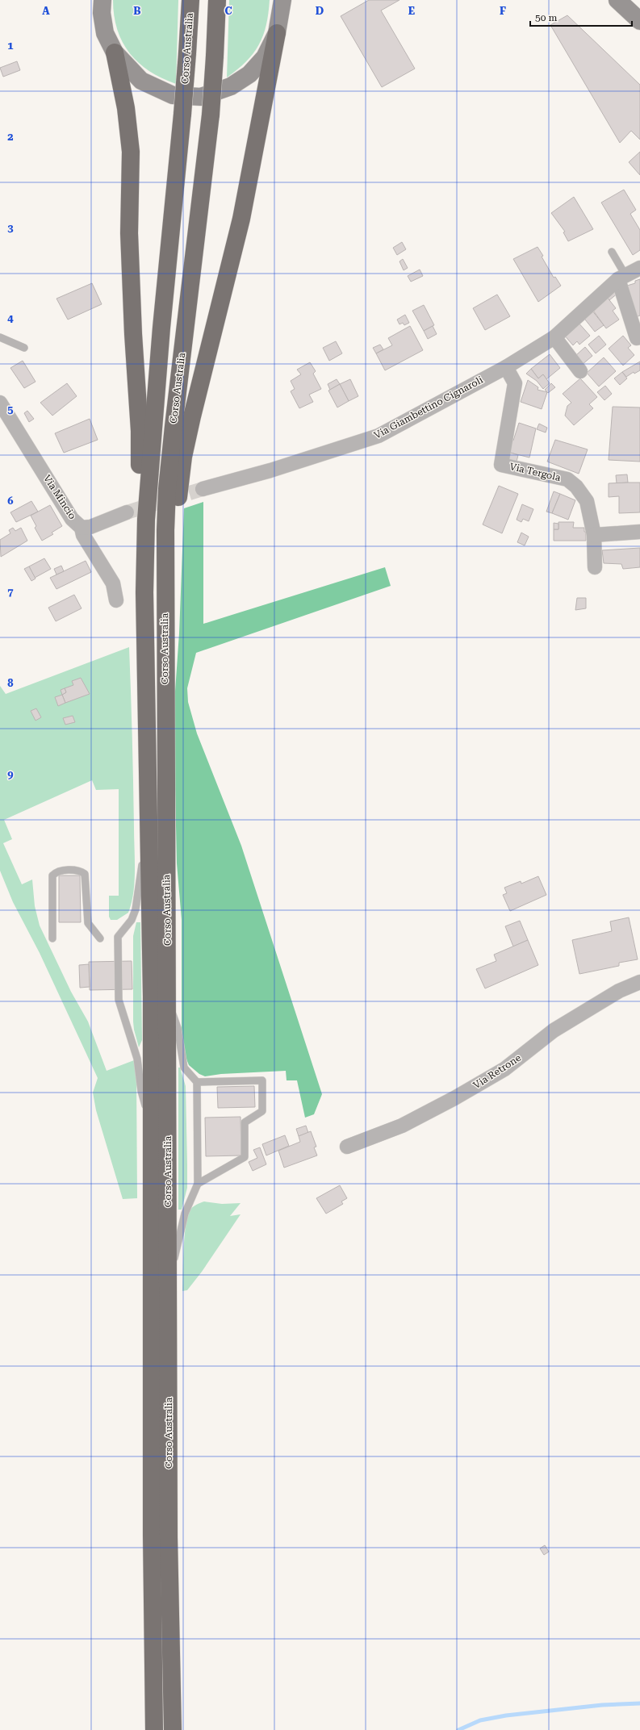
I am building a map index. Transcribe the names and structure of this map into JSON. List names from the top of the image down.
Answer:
{
  "streets": {
    "highway": ["Corso Australia"],
    "street": [
      "Via Giambettino Cignaroli",
      "Via Tergola",
      "Via Mincio",
      "Via Retrone"
    ]
  },
  "crossings": [
    ["Via Giambettino Cignaroli", "Via Tergola"]
  ],
  "scale_bar": "50 m",
  "grid": {
    "columns": [
      "A",
      "B",
      "C",
      "D",
      "E",
      "F"
    ],
    "rows": [
      "1",
      "2",
      "3",
      "4",
      "5",
      "6",
      "7",
      "8",
      "9"
    ]
  }
}
